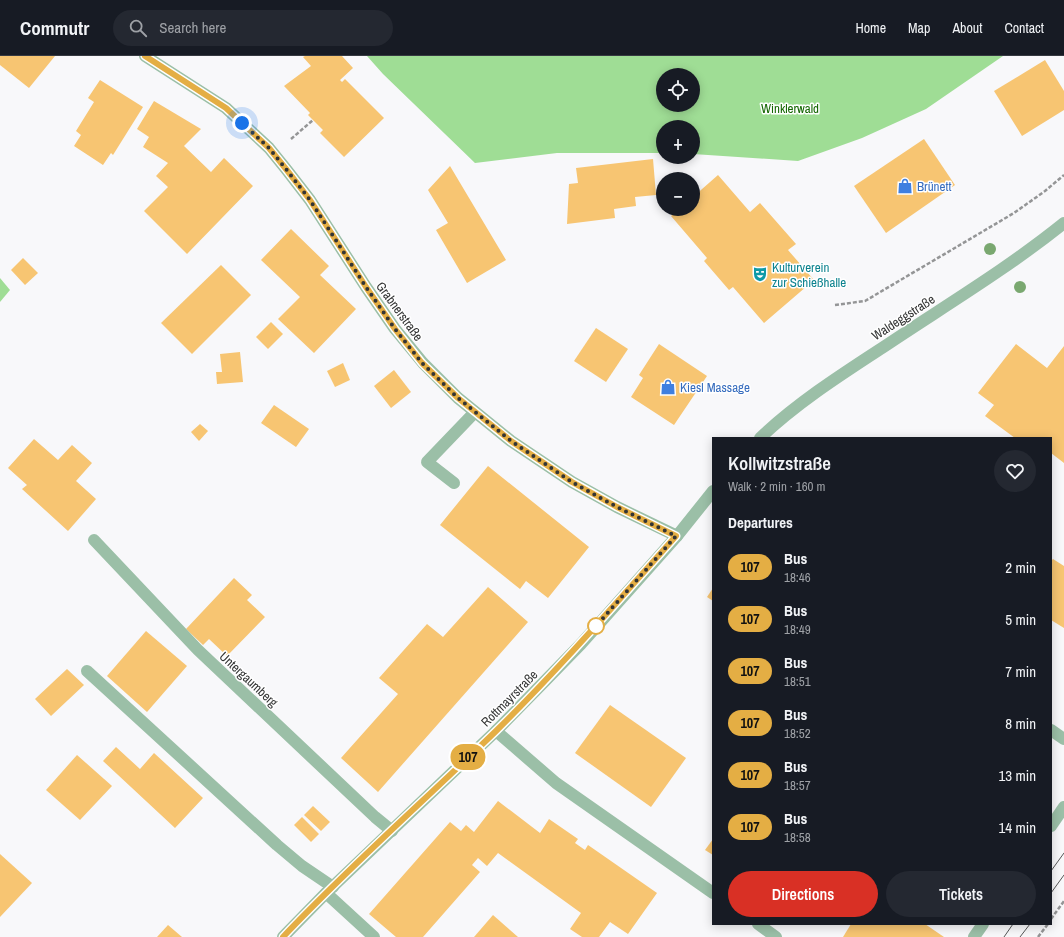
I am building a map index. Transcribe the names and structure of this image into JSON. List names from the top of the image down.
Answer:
{
  "streets": {
    "street": [
      "Grabnerstraße",
      "Waldeggstraße",
      "Untergaumberg",
      "Rottmayrstraße"
    ]
  },
  "crossings": [
    ["Grabnerstraße", "Rottmayrstraße"],
    ["Untergaumberg", "Rottmayrstraße"]
  ],
  "parks": ["Winklerwald"],
  "places": {
    "shop": ["Brünett", "Kiesl Massage"],
    "theatre": ["Kulturverein zur Schießhalle"]
  },
  "lines": ["bus line 107"],
  "page": {
    "header": "Commutr",
    "search": "Search here",
    "nav": [
      "Home",
      "Map",
      "About",
      "Contact"
    ],
    "on_map": "107",
    "map_buttons": ["+", "−"],
    "heading": [
      ["Kollwitzstraße", "Walk · 2 min · 160 m"],
      "Departures"
    ],
    "list": [
      {
        "mark": "107",
        "name": "Bus",
        "note": "18:46",
        "value": "2 min"
      },
      {
        "mark": "107",
        "name": "Bus",
        "note": "18:49",
        "value": "5 min"
      },
      {
        "mark": "107",
        "name": "Bus",
        "note": "18:51",
        "value": "7 min"
      },
      {
        "mark": "107",
        "name": "Bus",
        "note": "18:52",
        "value": "8 min"
      },
      {
        "mark": "107",
        "name": "Bus",
        "note": "18:57",
        "value": "13 min"
      },
      {
        "mark": "107",
        "name": "Bus",
        "note": "18:58",
        "value": "14 min"
      }
    ],
    "buttons": ["Directions", "Tickets"]
  }
}
